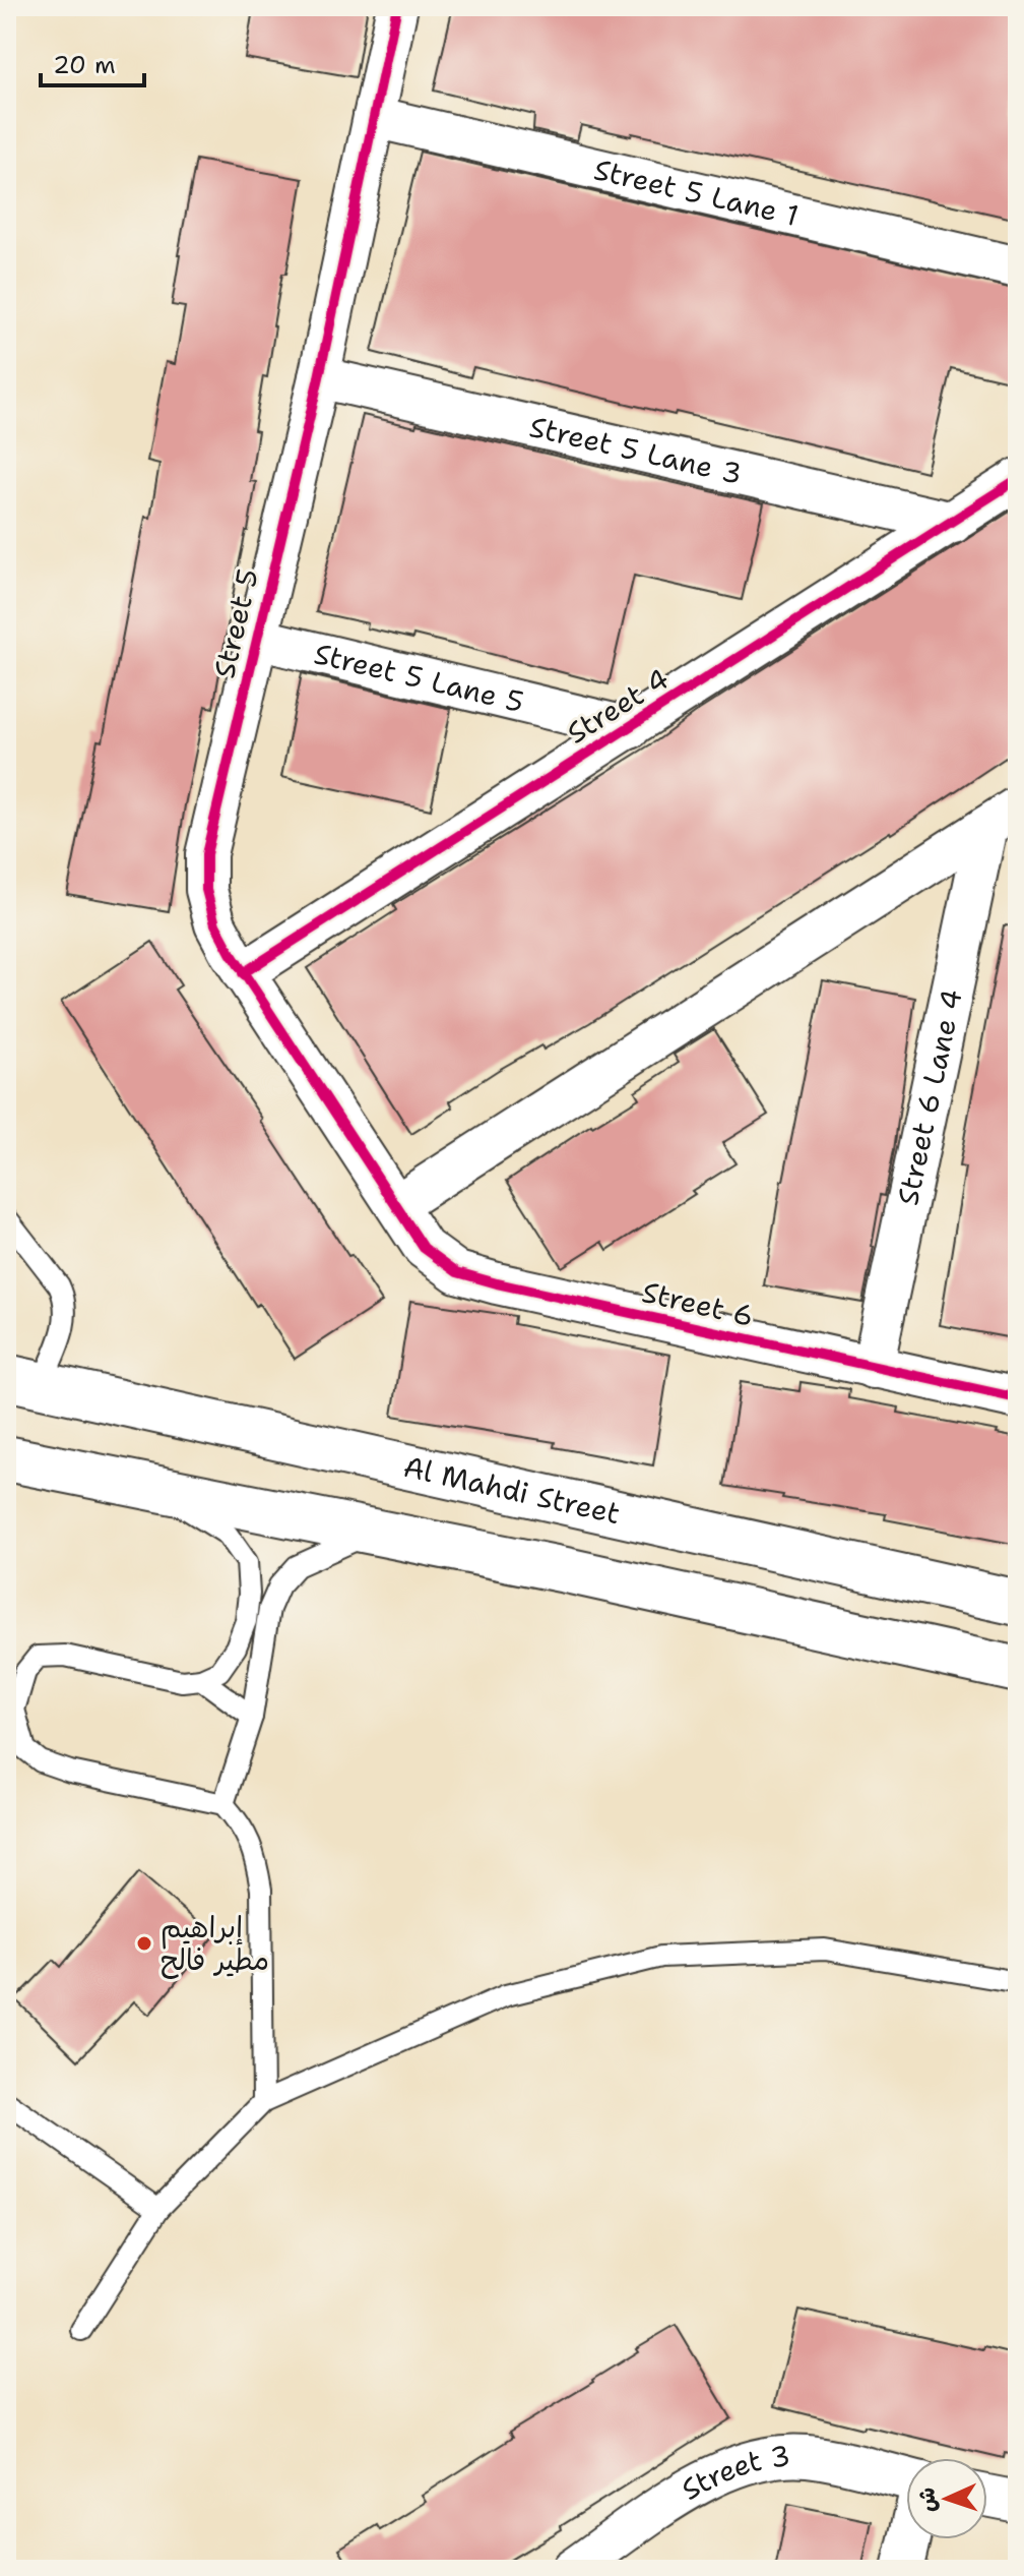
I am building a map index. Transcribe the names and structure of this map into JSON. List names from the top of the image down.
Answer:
{
  "streets": {
    "main road": ["Al Mahdi Street"],
    "street": [
      "Street 5 Lane 1",
      "Street 5 Lane 3",
      "Street 5",
      "Street 5 Lane 5",
      "Street 4",
      "Street 6 Lane 4",
      "Street 6",
      "Street 3"
    ]
  },
  "crossings": [
    ["Street 5 Lane 1", "Street 5"],
    ["Street 5 Lane 3", "Street 5"],
    ["Street 5 Lane 3", "Street 4"],
    ["Street 5", "Street 5 Lane 5"],
    ["Street 5", "Street 4"],
    ["Street 5", "Street 6"],
    ["Street 5 Lane 5", "Street 4"],
    ["Street 6 Lane 4", "Street 6"]
  ],
  "places": ["إبراهيم مطير فالح"],
  "scale_bar": "20 m",
  "north": "left"
}
